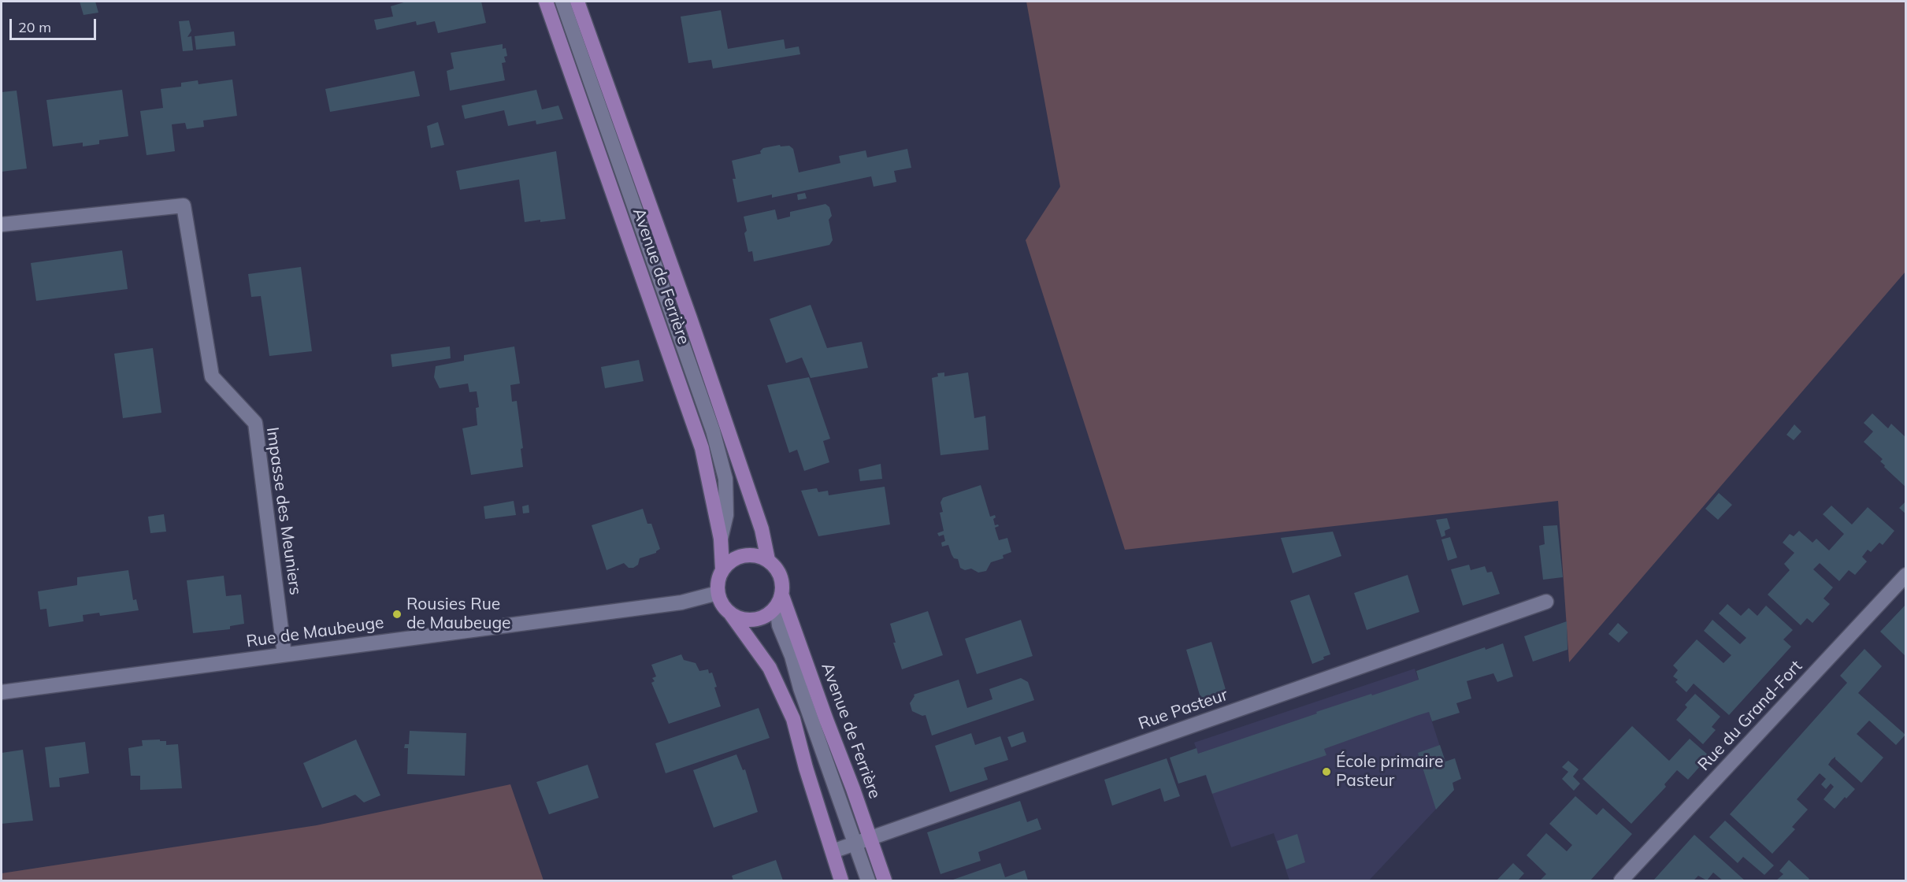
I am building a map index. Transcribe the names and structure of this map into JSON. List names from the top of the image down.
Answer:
{
  "streets": {
    "main road": ["Avenue de Ferrière"],
    "street": [
      "Impasse des Meuniers",
      "Rue de Maubeuge",
      "Rue Pasteur",
      "Rue du Grand-Fort"
    ]
  },
  "crossings": [
    ["Avenue de Ferrière", "Rue de Maubeuge"],
    ["Avenue de Ferrière", "Rue Pasteur"],
    ["Impasse des Meuniers", "Rue de Maubeuge"]
  ],
  "places": ["Rousies Rue de Maubeuge", "École primaire Pasteur"],
  "scale_bar": "20 m"
}
